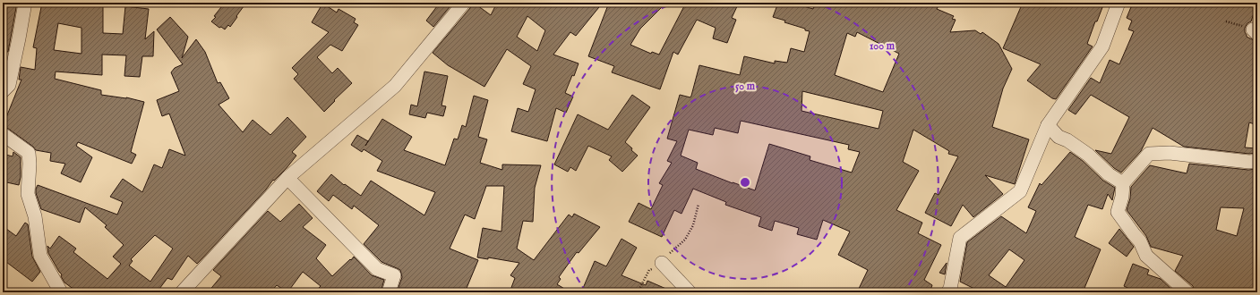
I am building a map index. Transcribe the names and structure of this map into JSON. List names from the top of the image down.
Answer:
{
  "rings": ["100 m", "50 m"]
}
